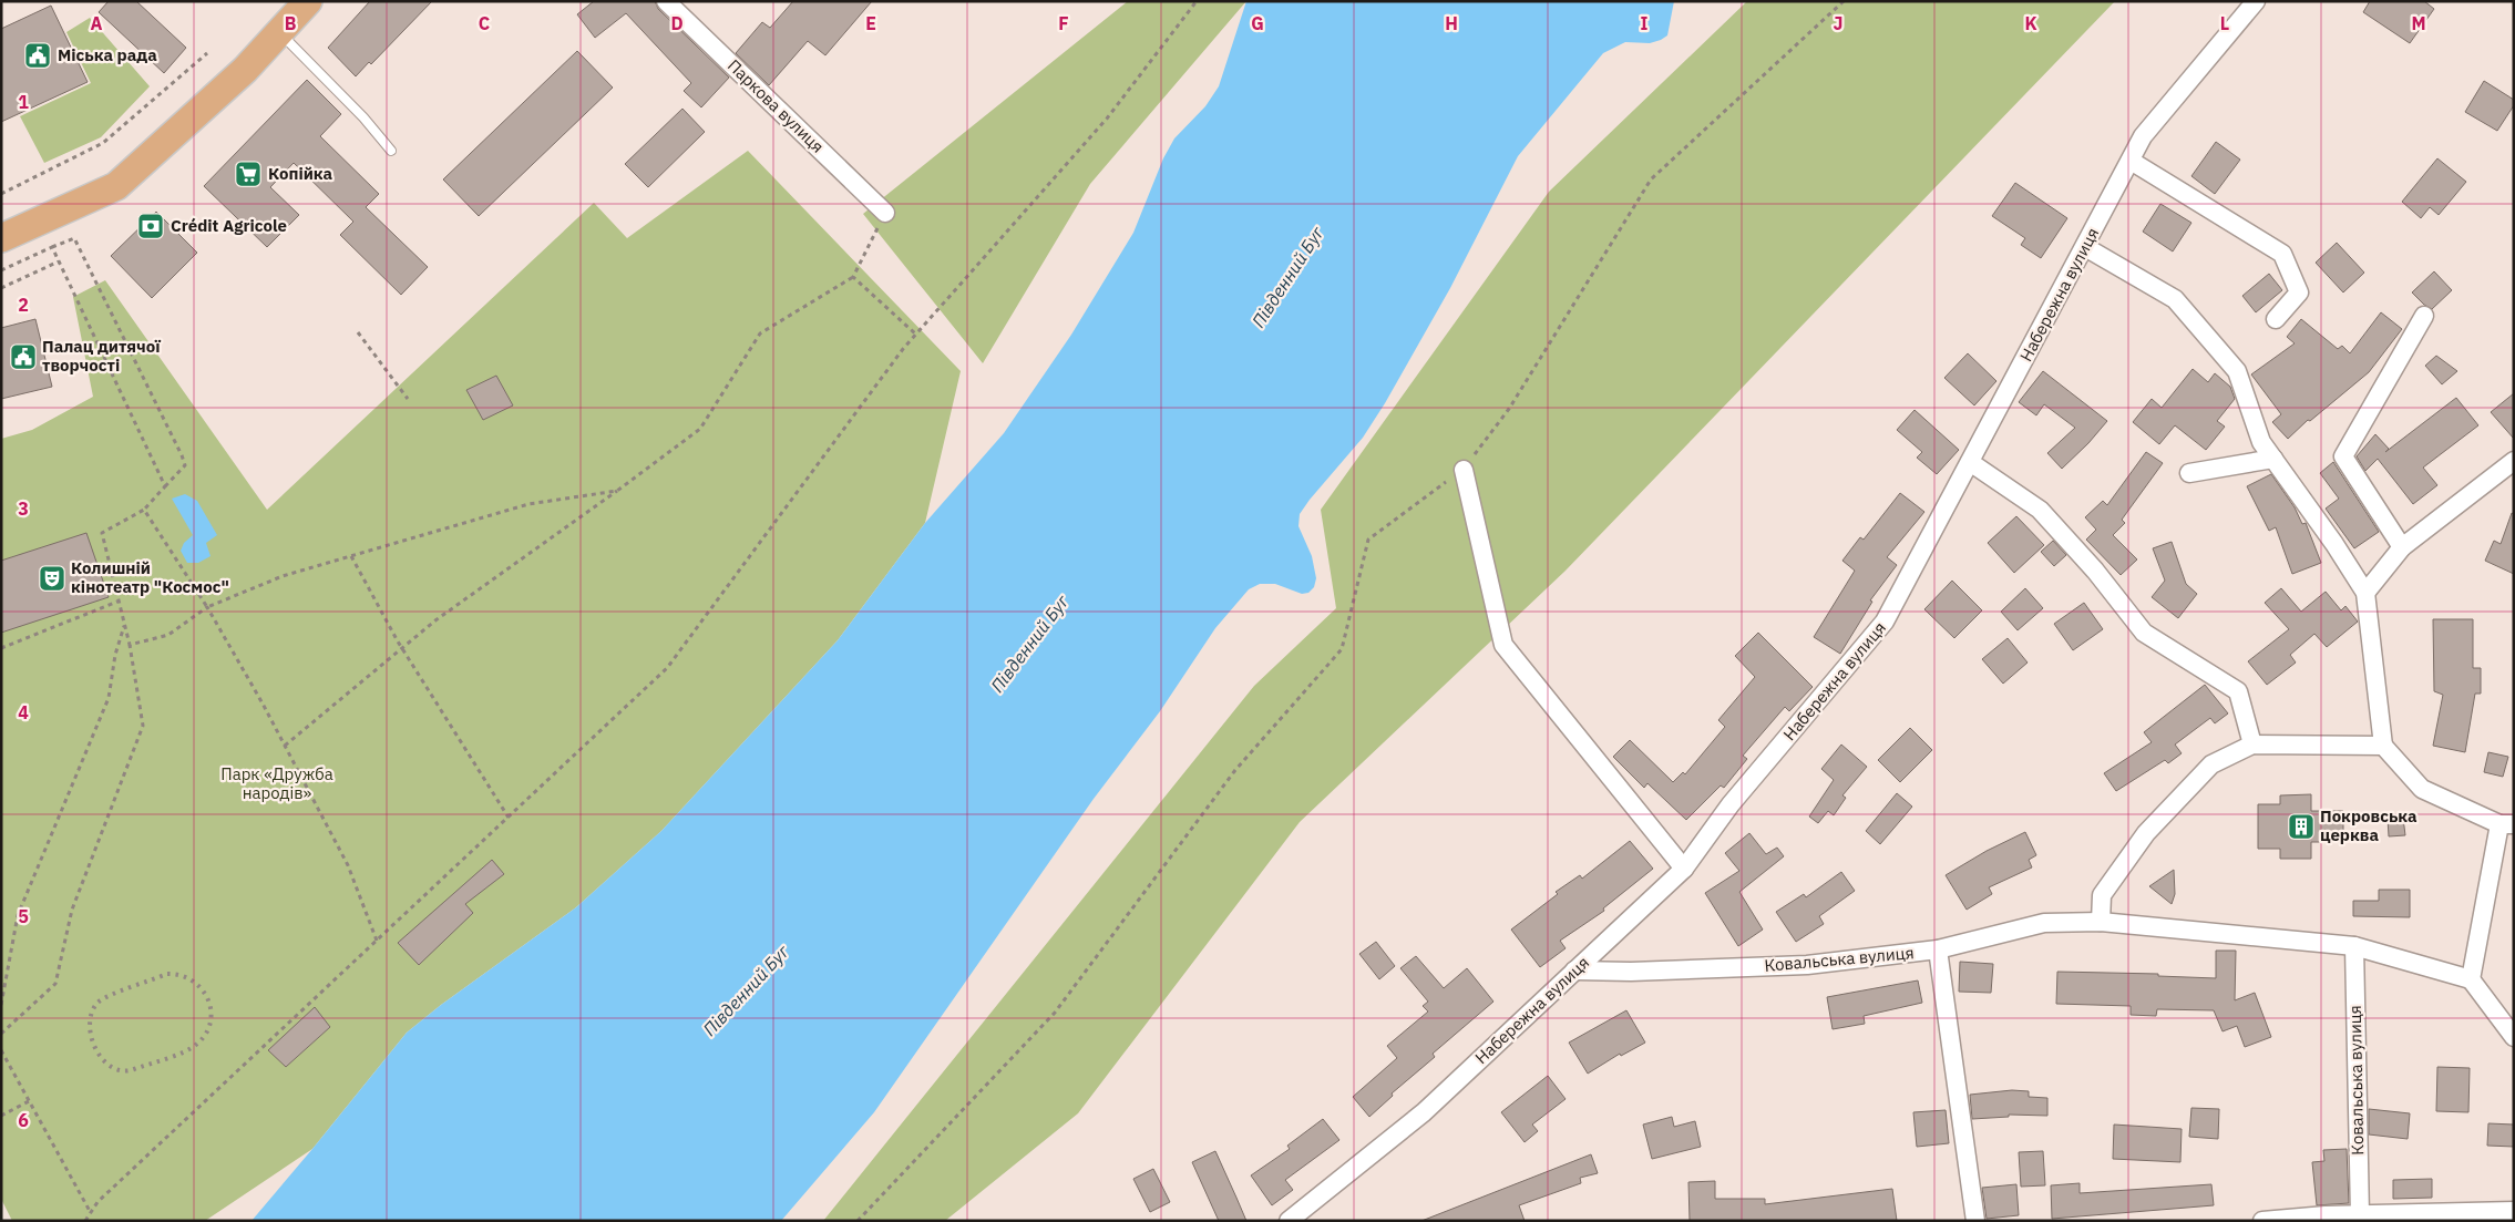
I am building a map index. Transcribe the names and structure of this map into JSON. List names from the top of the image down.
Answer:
{
  "streets": {
    "street": ["Паркова вулиця", "Набережна вулиця", "Ковальська вулиця"]
  },
  "crossings": [
    ["Набережна вулиця", "Ковальська вулиця"]
  ],
  "water": ["Південний Буг"],
  "parks": ["Парк «Дружба народів»"],
  "places": {
    "public building": ["Міська рада", "Палац дитячої творчості"],
    "supermarket": ["Копійка"],
    "bank": ["Crédit Agricole"],
    "theatre": ["Колишній кінотеатр \"Космос\""],
    "building": ["Покровська церква"]
  },
  "grid": {
    "columns": [
      "A",
      "B",
      "C",
      "D",
      "E",
      "F",
      "G",
      "H",
      "I",
      "J",
      "K",
      "L",
      "M"
    ],
    "rows": [
      "1",
      "2",
      "3",
      "4",
      "5",
      "6"
    ]
  }
}
